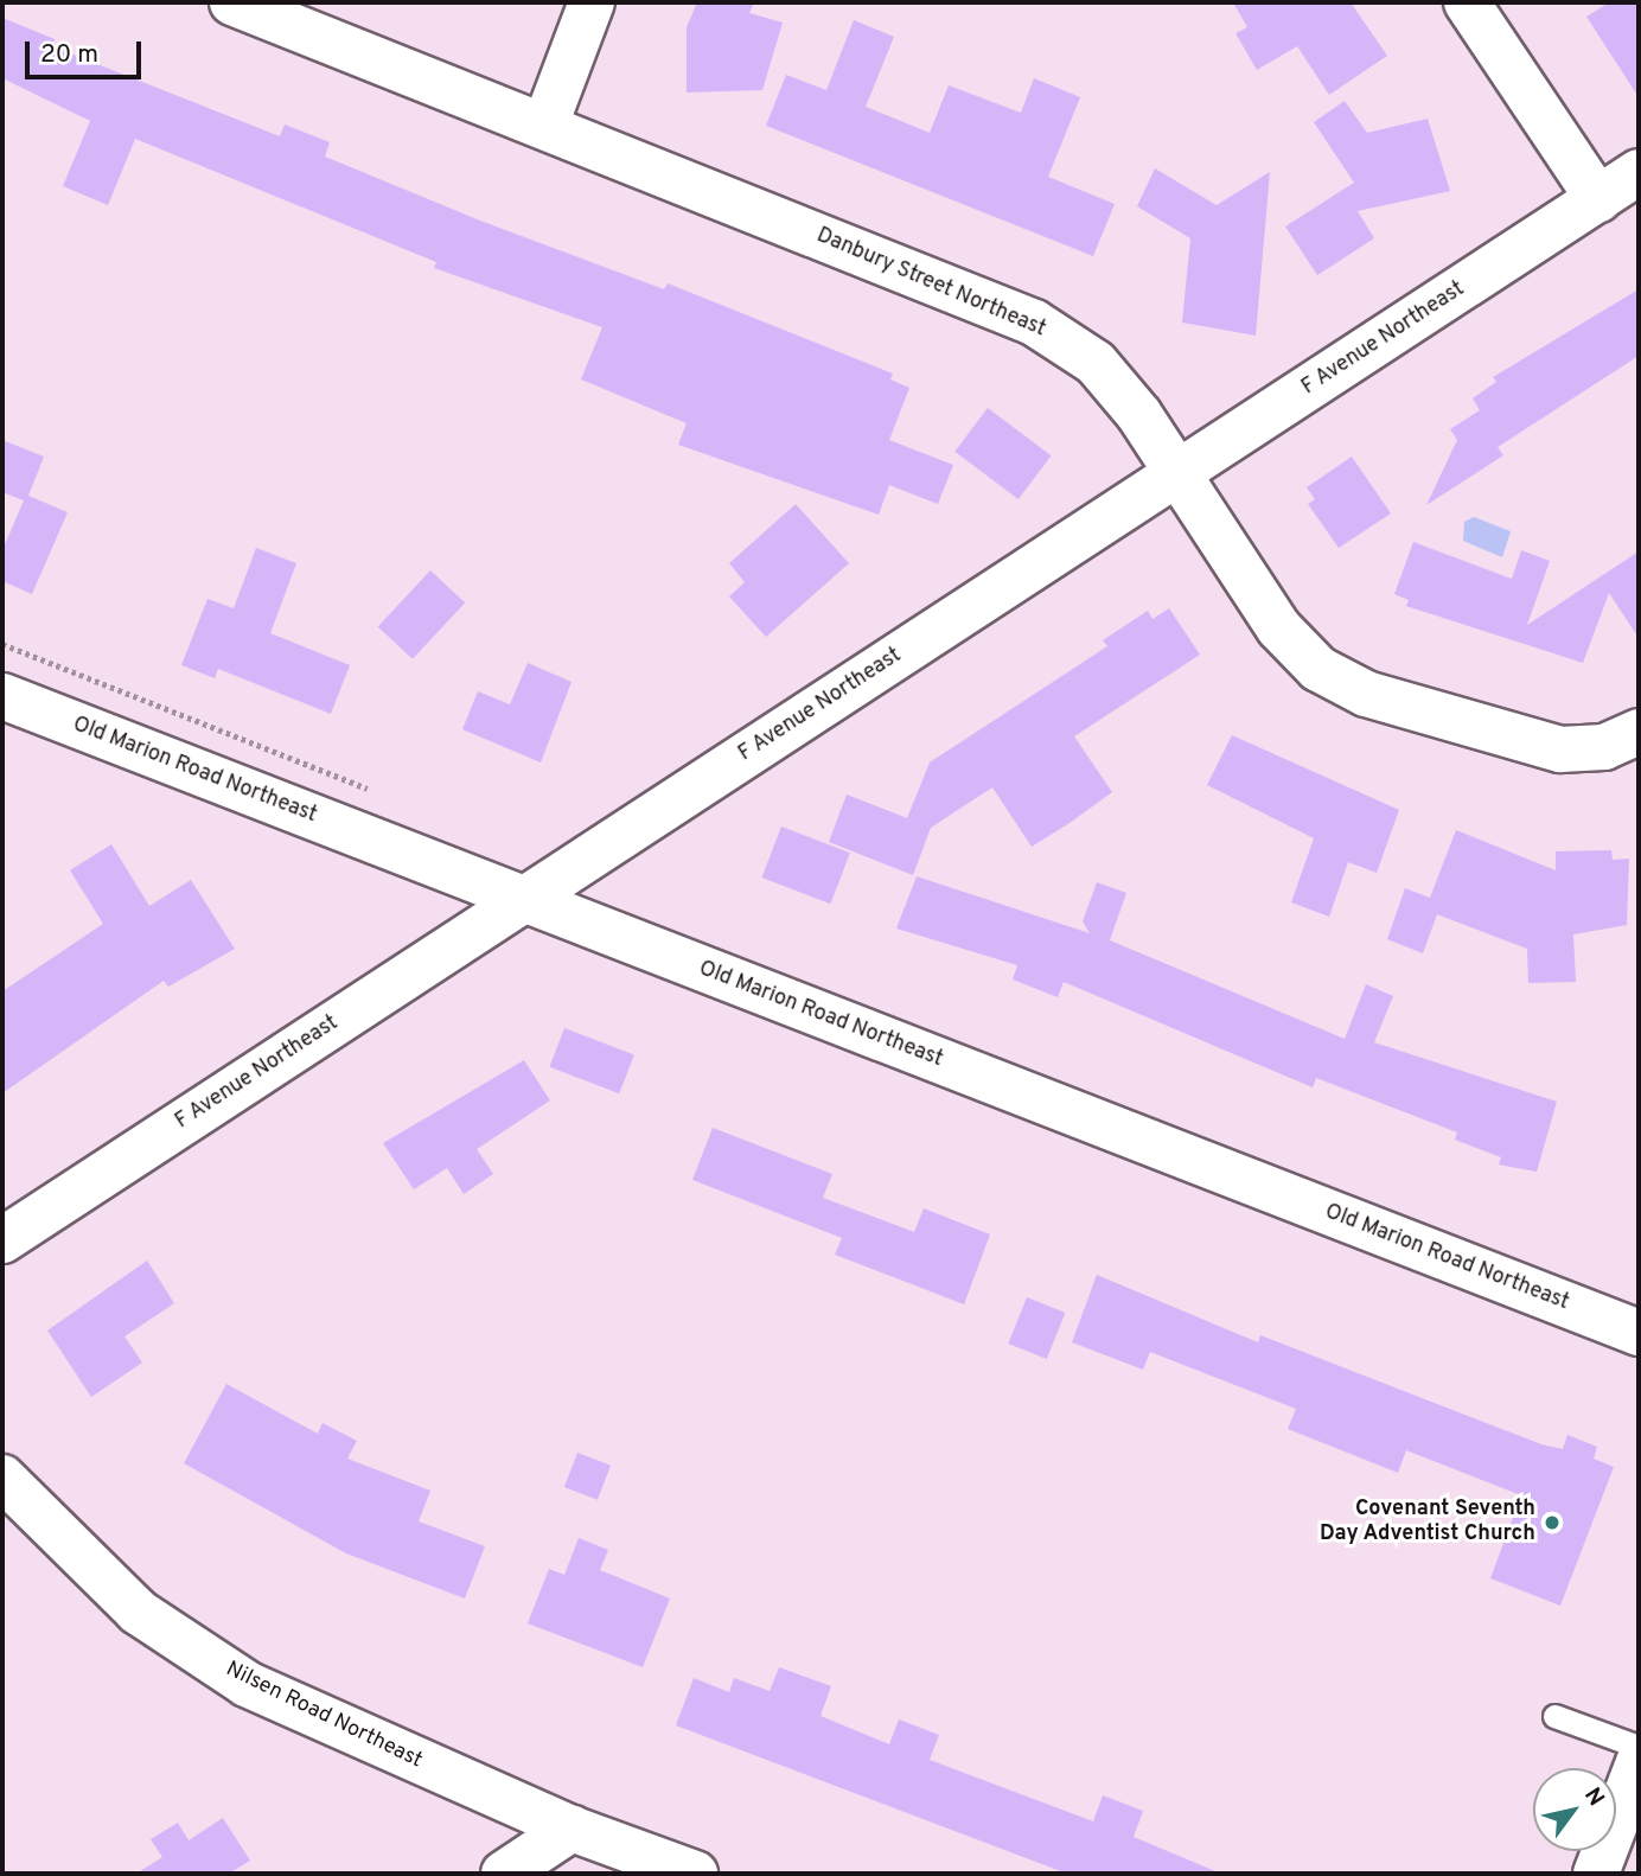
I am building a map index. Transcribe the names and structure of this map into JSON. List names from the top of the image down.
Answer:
{
  "streets": {
    "street": [
      "Danbury Street Northeast",
      "F Avenue Northeast",
      "Old Marion Road Northeast",
      "Nilsen Road Northeast"
    ]
  },
  "crossings": [
    ["Danbury Street Northeast", "F Avenue Northeast"],
    ["F Avenue Northeast", "Old Marion Road Northeast"]
  ],
  "places": ["Covenant Seventh Day Adventist Church"],
  "scale_bar": "20 m",
  "north": "top right"
}
